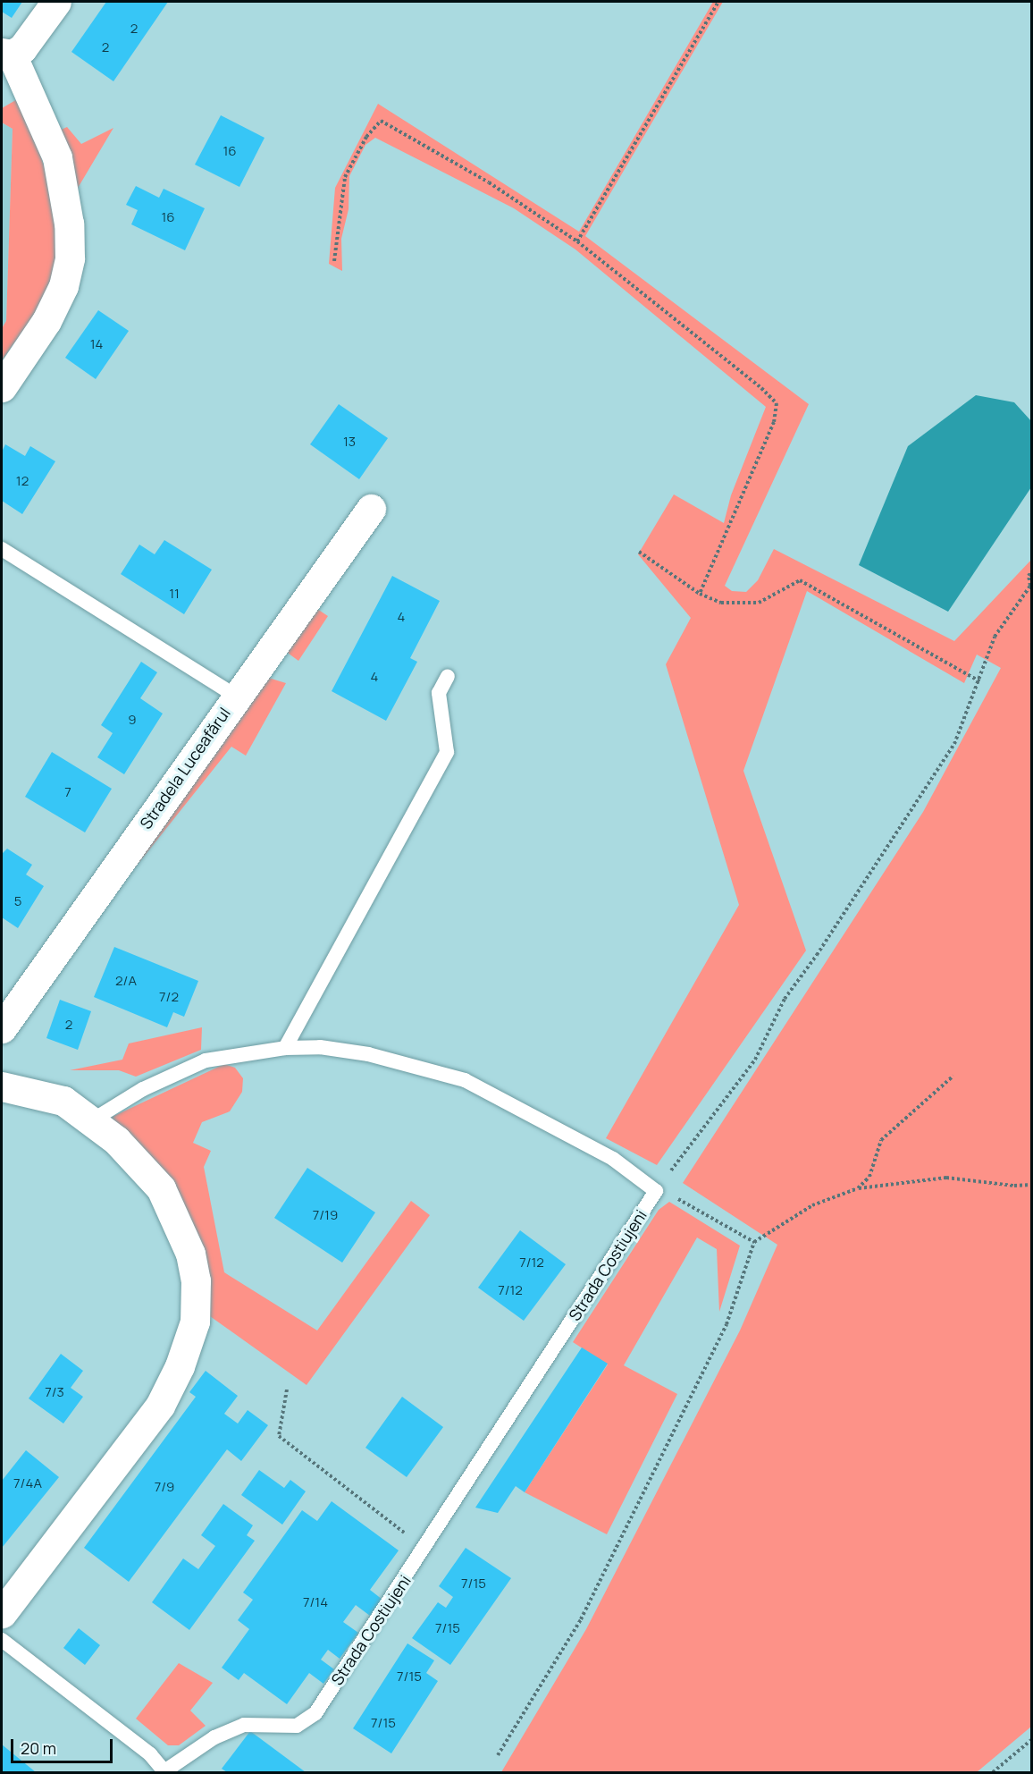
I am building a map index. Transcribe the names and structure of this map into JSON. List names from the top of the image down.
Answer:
{
  "streets": {
    "street": ["Stradela Luceafărul"],
    "lane": ["Strada Costiujeni"]
  },
  "house_numbers": [
    "2",
    "2",
    "16",
    "16",
    "14",
    "13",
    "12",
    "11",
    "4",
    "4",
    "9",
    "7",
    "5",
    "2/A",
    "7/2",
    "2",
    "7/19",
    "7/12",
    "7/12",
    "7/3",
    "7/4A",
    "7/9",
    "7/15",
    "7/14",
    "7/15",
    "7/15",
    "7/15"
  ],
  "scale_bar": "20 m"
}
